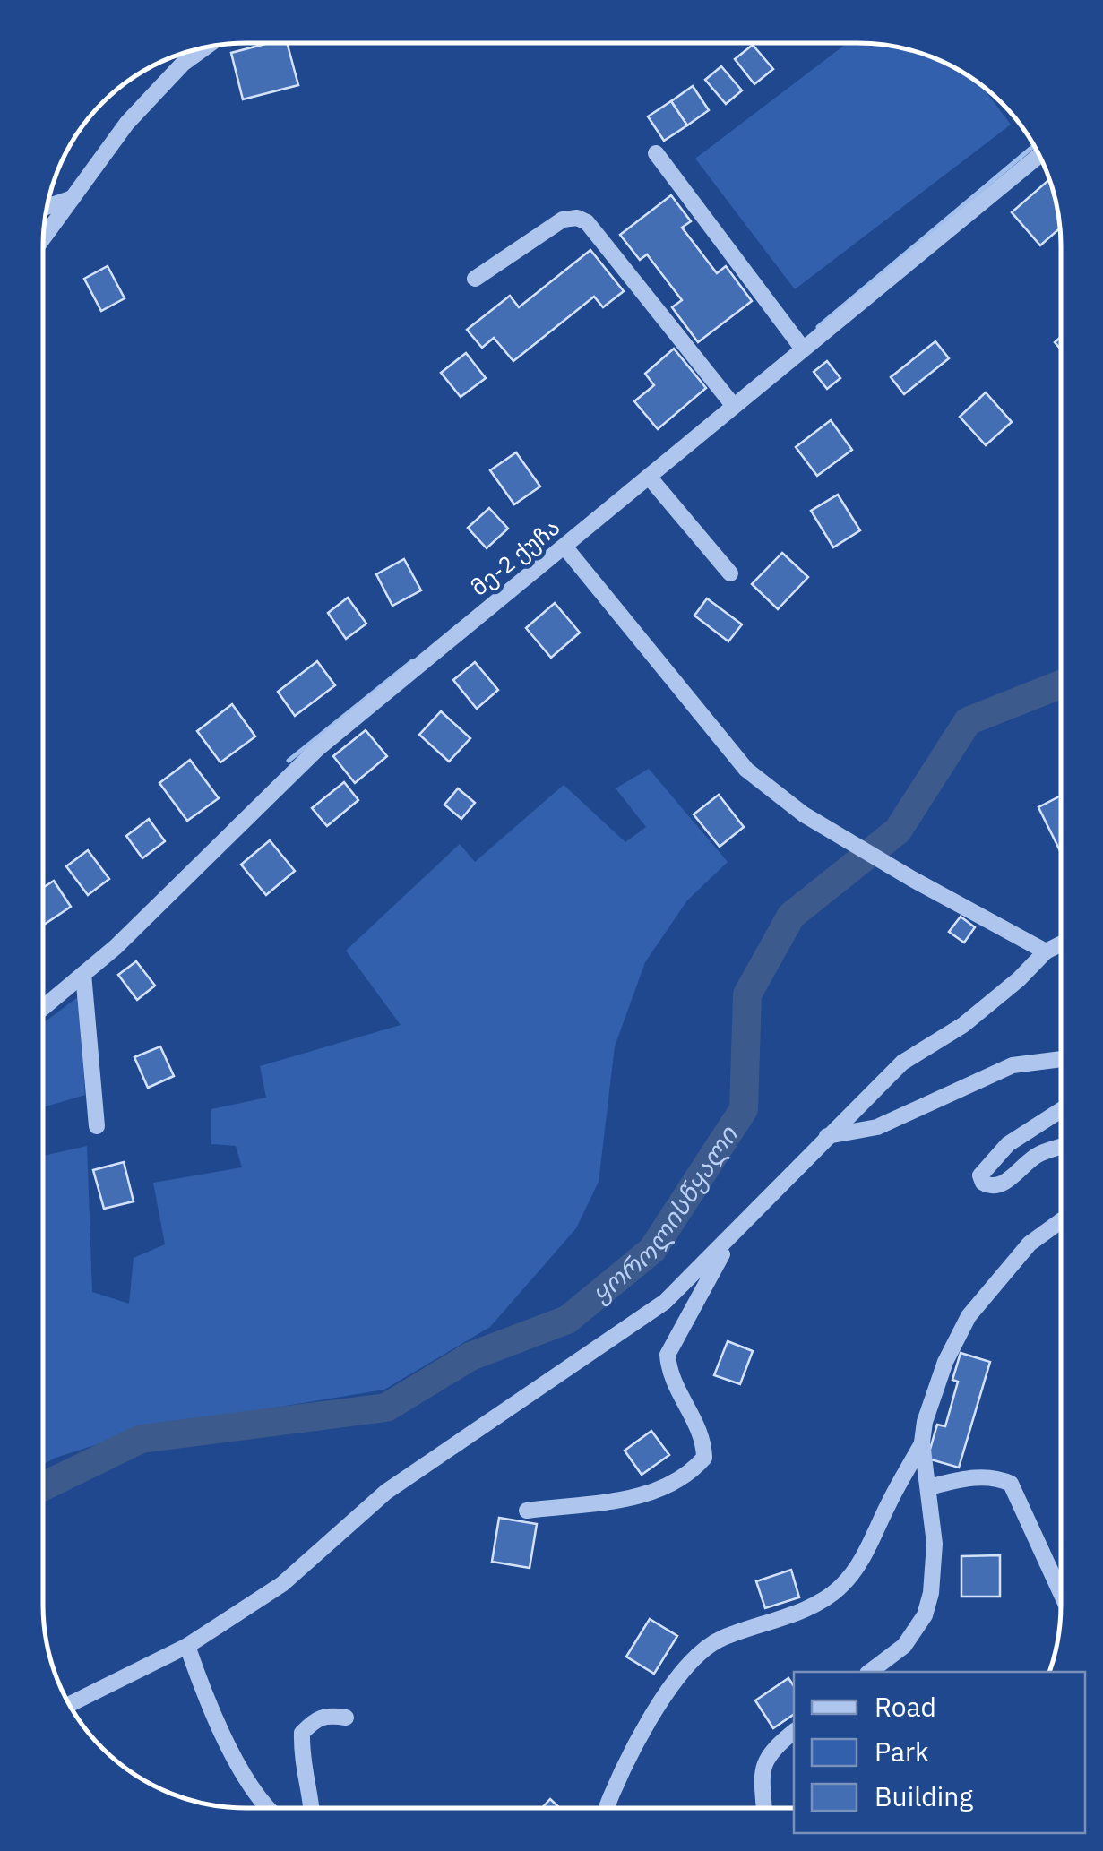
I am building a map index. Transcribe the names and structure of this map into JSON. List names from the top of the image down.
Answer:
{
  "streets": {
    "street": ["მე-2 ქუჩა"]
  },
  "water": ["ყოროლისწყალი"],
  "legend": ["Road", "Park", "Building"]
}
